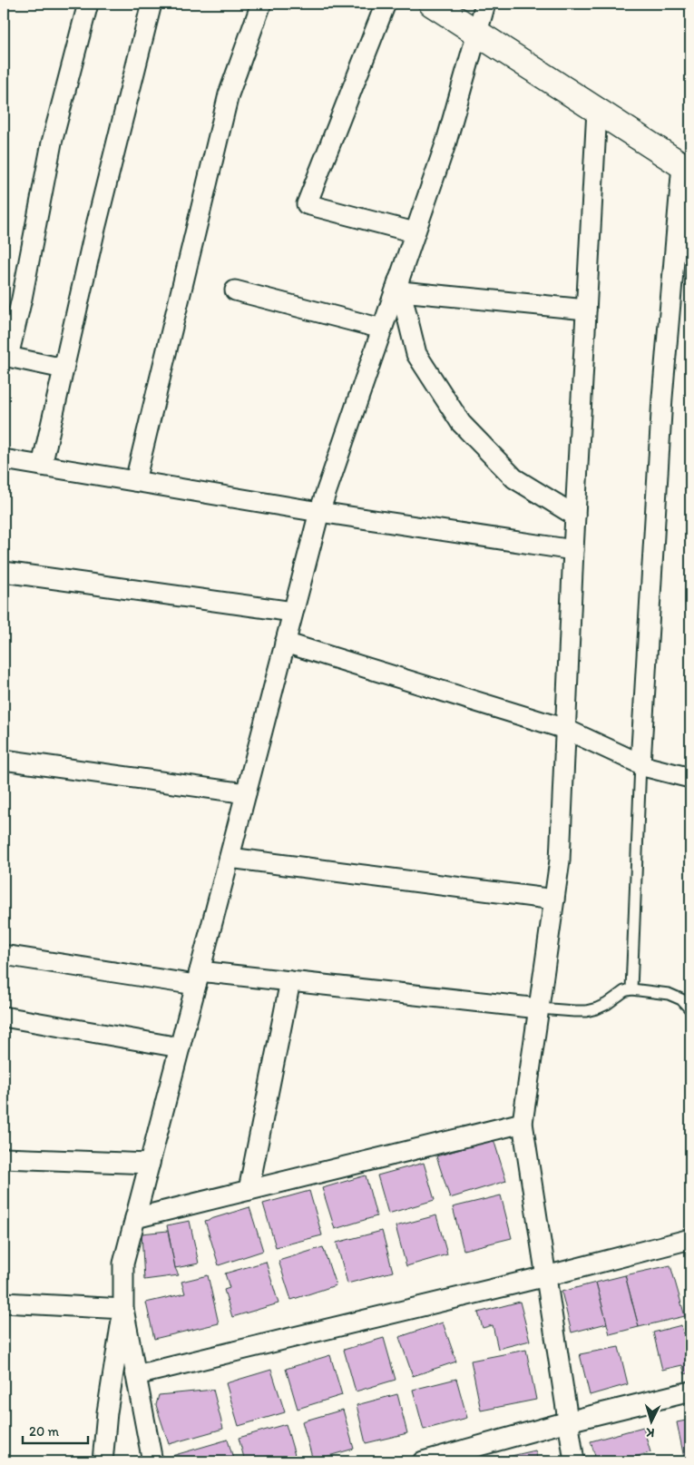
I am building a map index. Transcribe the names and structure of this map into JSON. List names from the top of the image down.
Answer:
{
  "scale_bar": "20 m",
  "north": "bottom"
}
